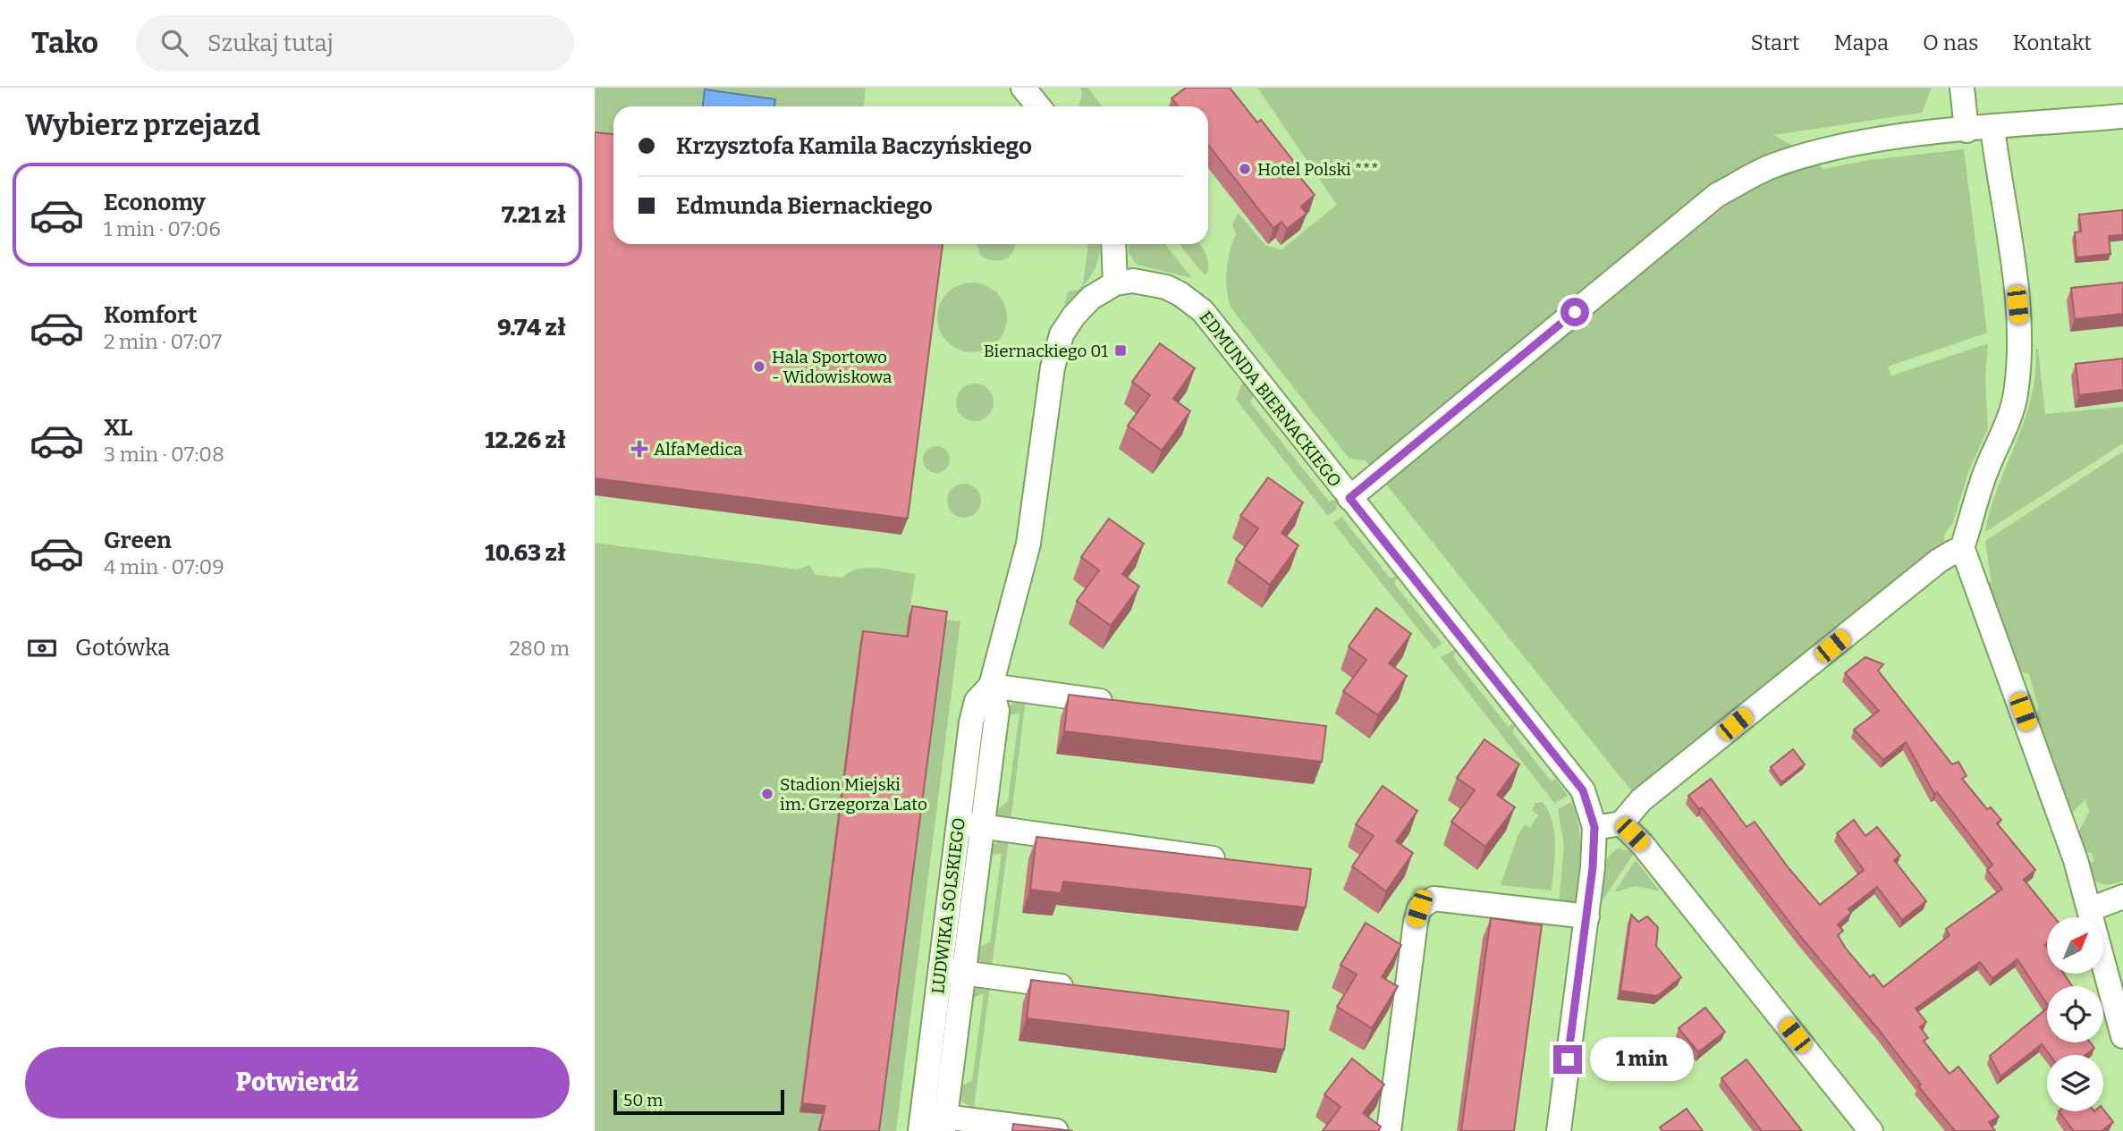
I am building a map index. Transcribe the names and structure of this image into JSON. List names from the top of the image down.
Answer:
{
  "streets": {
    "street": ["EDMUNDA BIERNACKIEGO", "LUDWIKA SOLSKIEGO"]
  },
  "crossings": [
    ["EDMUNDA BIERNACKIEGO", "LUDWIKA SOLSKIEGO"]
  ],
  "places": {
    "other": ["Hotel Polski ***", "Hala Sportowo - Widowiskowa", "Stadion Miejski im. Grzegorza Lato"],
    "transit": ["Biernackiego 01"],
    "health": ["AlfaMedica"]
  },
  "scale_bar": "50 m",
  "north": "top right",
  "page": {
    "header": "Tako",
    "search": "Szukaj tutaj",
    "nav": [
      "Start",
      "Mapa",
      "O nas",
      "Kontakt"
    ],
    "heading": "Wybierz przejazd",
    "banner": ["Krzysztofa Kamila Baczyńskiego", "Edmunda Biernackiego"],
    "list": [
      {
        "name": "Economy",
        "note": "1 min · 07:06",
        "value": "7.21 zł"
      },
      {
        "name": "Komfort",
        "note": "2 min · 07:07",
        "value": "9.74 zł"
      },
      {
        "name": "XL",
        "note": "3 min · 07:08",
        "value": "12.26 zł"
      },
      {
        "name": "Green",
        "note": "4 min · 07:09",
        "value": "10.63 zł"
      }
    ],
    "pay": ["Gotówka", "280 m"],
    "buttons": "Potwierdź",
    "bubble": "1 min",
    "scale": "50 m"
  }
}
